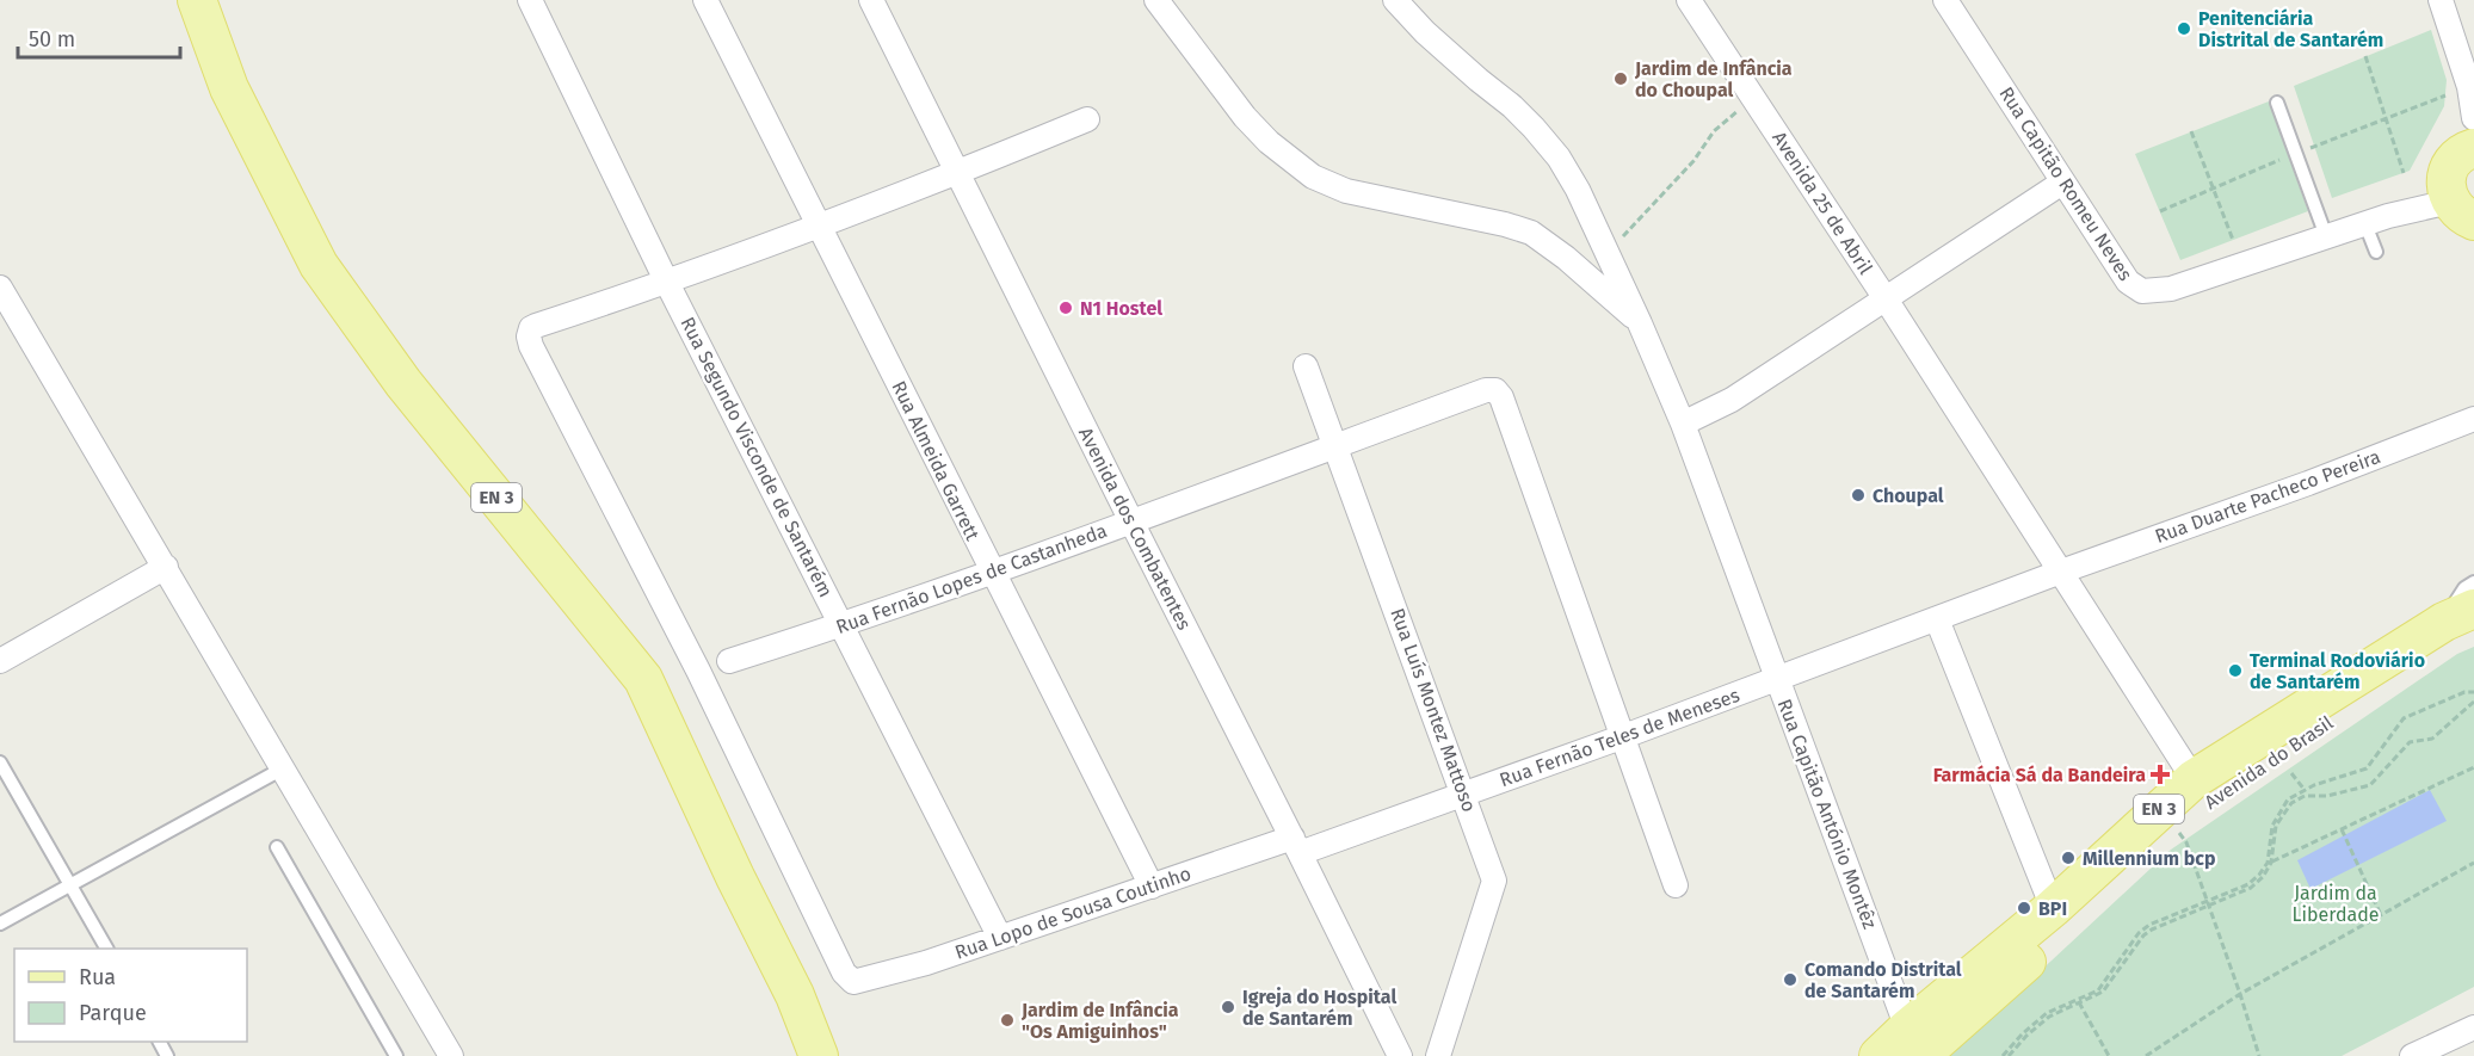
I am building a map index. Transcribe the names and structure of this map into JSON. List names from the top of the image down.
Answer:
{
  "streets": {
    "main road": ["EN 3", "Avenida do Brasil"],
    "street": [
      "Rua Capitão Romeu Neves",
      "Avenida 25 de Abril",
      "Rua Segundo Visconde de Santarém",
      "Rua Almeida Garrett",
      "Rua Duarte Pacheco Pereira",
      "Avenida dos Combatentes",
      "Rua Fernão Lopes de Castanheda",
      "Rua Luís Montez Mattoso",
      "Rua Fernão Teles de Meneses",
      "Rua Capitão António Montêz",
      "Rua Lopo de Sousa Coutinho"
    ]
  },
  "crossings": [
    ["Avenida 25 de Abril", "Rua Duarte Pacheco Pereira"],
    ["Avenida 25 de Abril", "Avenida do Brasil"],
    ["Rua Segundo Visconde de Santarém", "Rua Fernão Lopes de Castanheda"],
    ["Rua Segundo Visconde de Santarém", "Rua Lopo de Sousa Coutinho"],
    ["Rua Almeida Garrett", "Rua Fernão Lopes de Castanheda"],
    ["Rua Almeida Garrett", "Rua Lopo de Sousa Coutinho"],
    ["Rua Duarte Pacheco Pereira", "Rua Fernão Teles de Meneses"],
    ["Avenida dos Combatentes", "Rua Fernão Lopes de Castanheda"],
    ["Avenida dos Combatentes", "Rua Fernão Teles de Meneses"],
    ["Avenida dos Combatentes", "Rua Lopo de Sousa Coutinho"],
    ["Rua Fernão Lopes de Castanheda", "Rua Luís Montez Mattoso"],
    ["Rua Fernão Lopes de Castanheda", "Rua Fernão Teles de Meneses"],
    ["Rua Luís Montez Mattoso", "Rua Fernão Teles de Meneses"],
    ["Rua Fernão Teles de Meneses", "Rua Capitão António Montêz"],
    ["Rua Fernão Teles de Meneses", "Rua Lopo de Sousa Coutinho"],
    ["Avenida do Brasil", "Rua Capitão António Montêz"]
  ],
  "parks": ["Jardim da Liberdade"],
  "places": {
    "other": [
      "Penitenciária Distrital de Santarém",
      "Jardim de Infância do Choupal",
      "N1 Hostel",
      "Choupal",
      "Terminal Rodoviário de Santarém",
      "Millennium bcp",
      "BPI",
      "Comando Distrital de Santarém",
      "Igreja do Hospital de Santarém",
      "Jardim de Infância \"Os Amiguinhos\""
    ],
    "health": ["Farmácia Sá da Bandeira"]
  },
  "legend": ["Rua", "Parque"],
  "scale_bar": "50 m"
}
